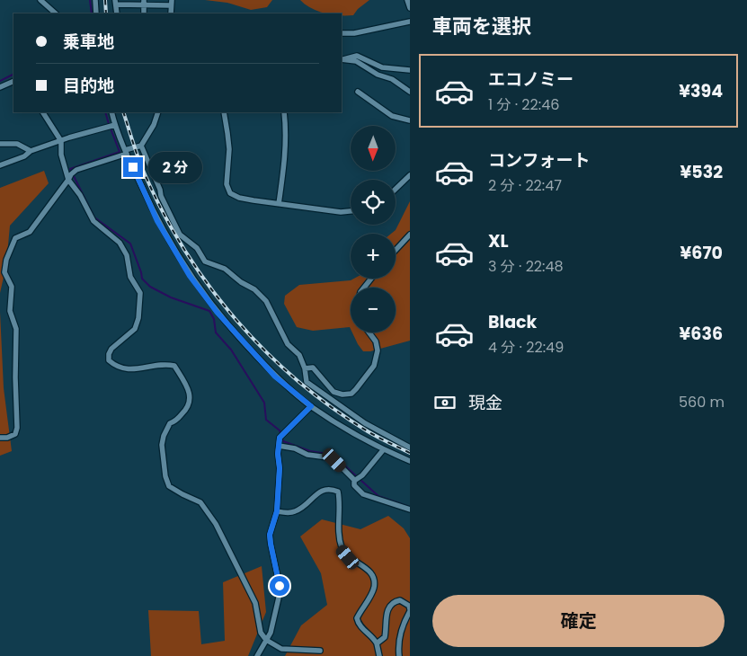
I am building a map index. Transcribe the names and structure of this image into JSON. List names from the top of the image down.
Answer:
{
  "north": "bottom",
  "page": {
    "heading": "車両を選択",
    "banner": ["乗車地", "目的地"],
    "list": [
      {
        "name": "エコノミー",
        "note": "1 分 · 22:46",
        "value": "¥394"
      },
      {
        "name": "コンフォート",
        "note": "2 分 · 22:47",
        "value": "¥532"
      },
      {
        "name": "XL",
        "note": "3 分 · 22:48",
        "value": "¥670"
      },
      {
        "name": "Black",
        "note": "4 分 · 22:49",
        "value": "¥636"
      }
    ],
    "map_buttons": ["+", "−"],
    "bubble": "2 分",
    "pay": ["現金", "560 m"],
    "buttons": "確定"
  }
}
